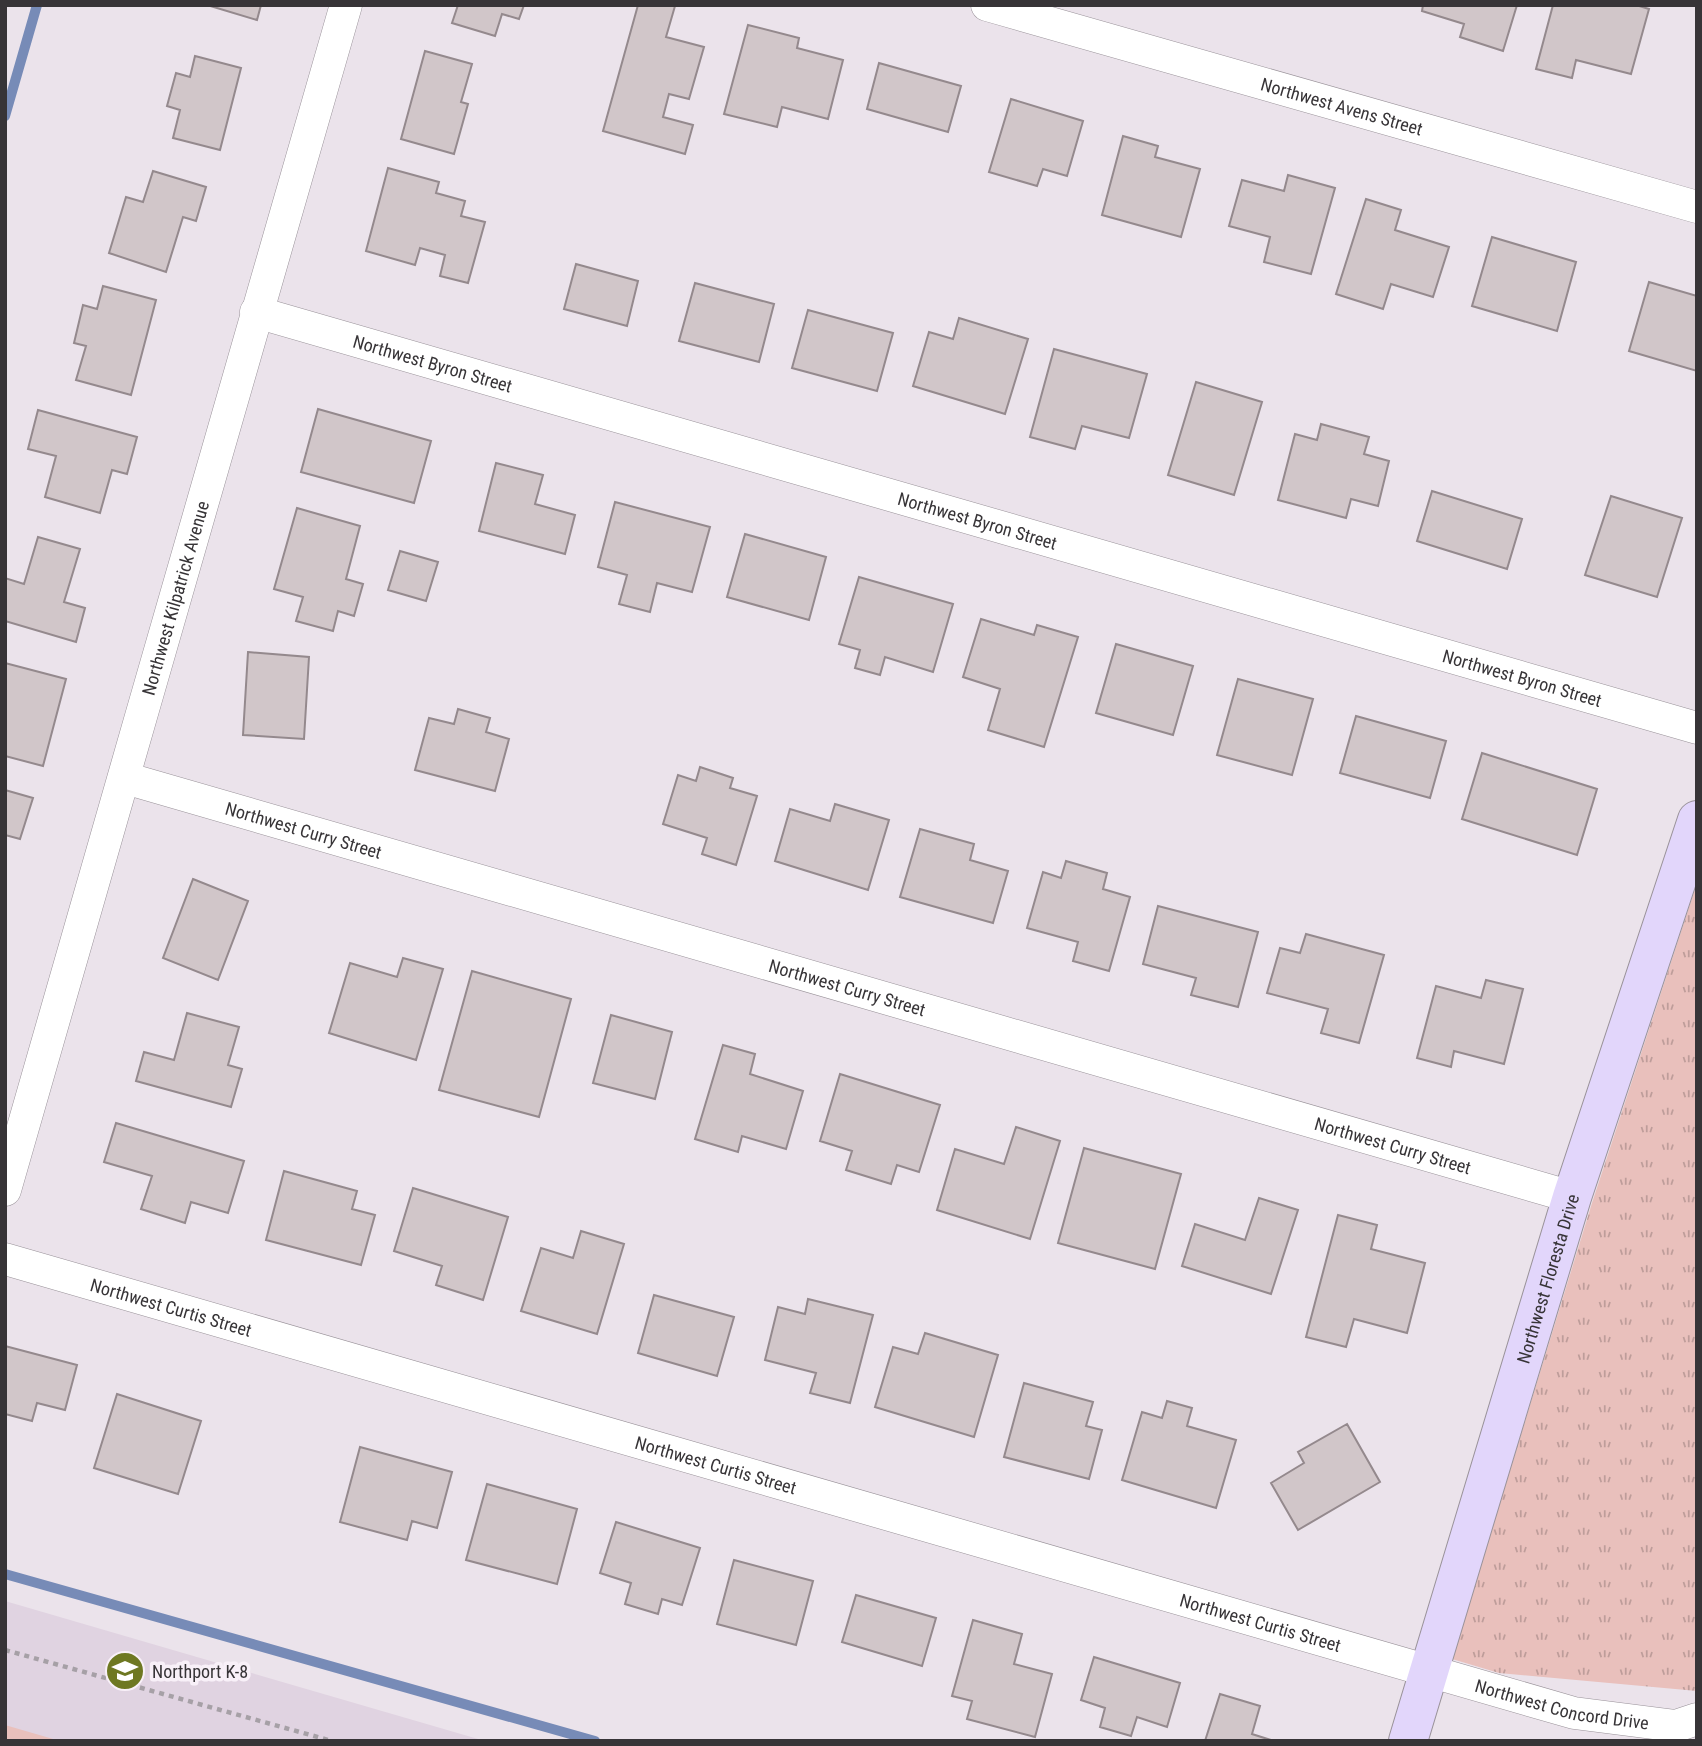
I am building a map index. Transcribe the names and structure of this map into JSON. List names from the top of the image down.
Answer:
{
  "streets": {
    "street": [
      "Northwest Avens Street",
      "Northwest Byron Street",
      "Northwest Kilpatrick Avenue",
      "Northwest Curry Street",
      "Northwest Floresta Drive",
      "Northwest Curtis Street",
      "Northwest Concord Drive"
    ]
  },
  "crossings": [
    ["Northwest Byron Street", "Northwest Kilpatrick Avenue"],
    ["Northwest Kilpatrick Avenue", "Northwest Curry Street"],
    ["Northwest Curry Street", "Northwest Floresta Drive"],
    ["Northwest Floresta Drive", "Northwest Curtis Street"],
    ["Northwest Floresta Drive", "Northwest Concord Drive"],
    ["Northwest Curtis Street", "Northwest Concord Drive"]
  ],
  "places": {
    "school or university": ["Northport K-8"]
  }
}
